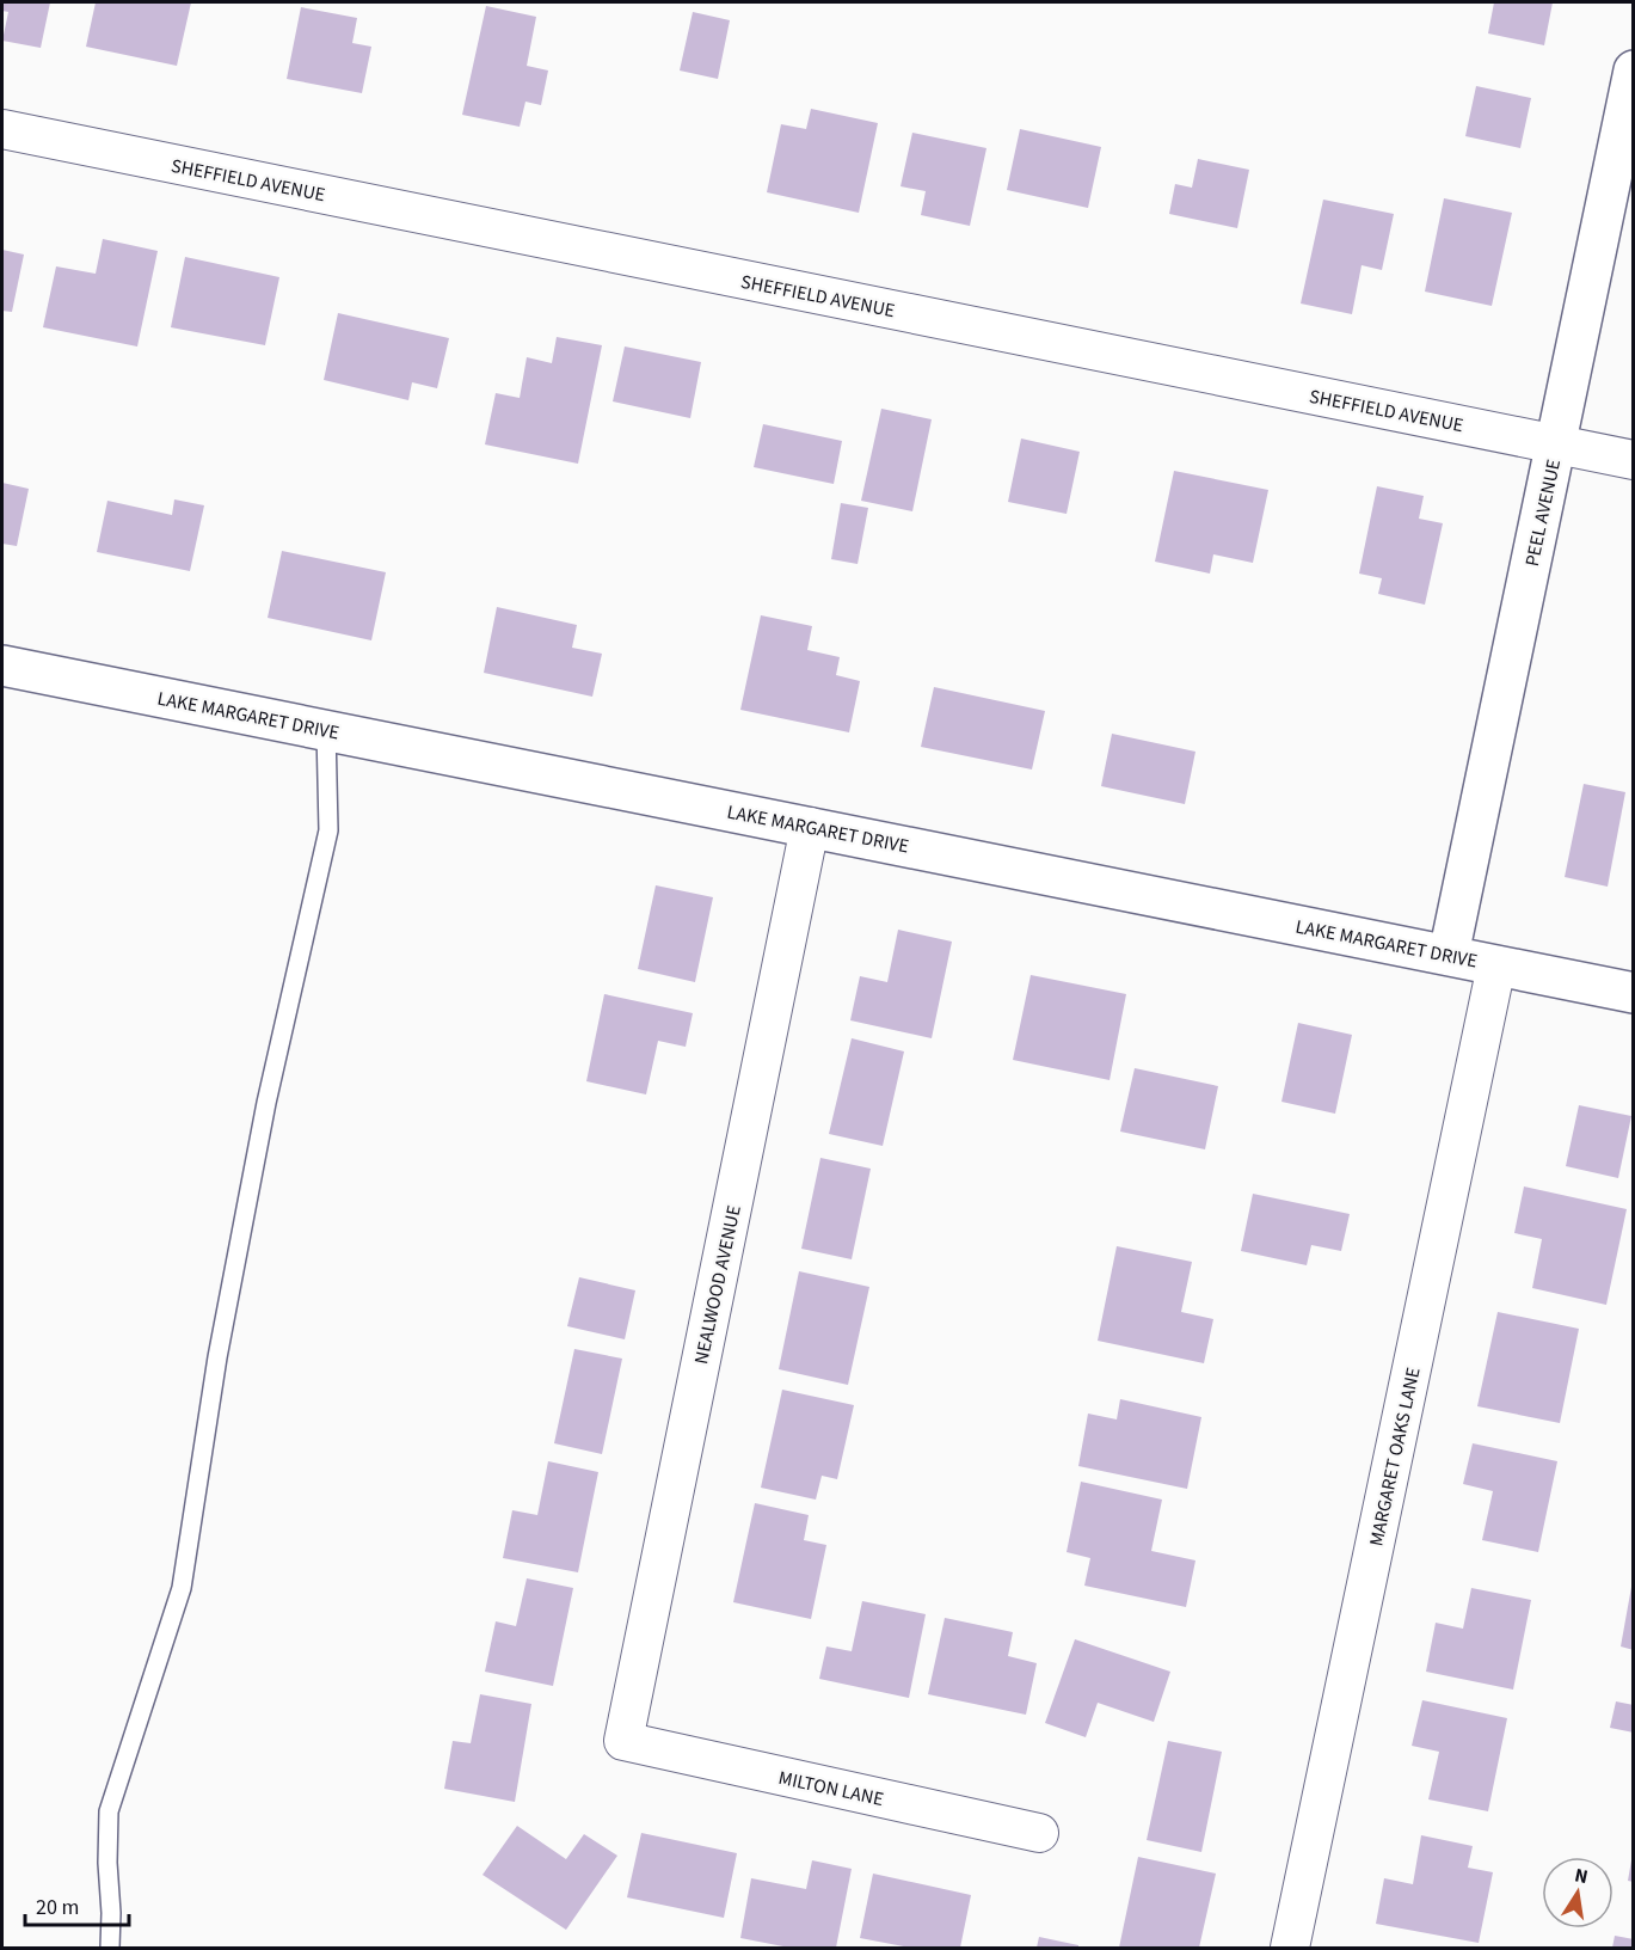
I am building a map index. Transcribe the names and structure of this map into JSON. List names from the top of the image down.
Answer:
{
  "streets": {
    "street": [
      "SHEFFIELD AVENUE",
      "PEEL AVENUE",
      "LAKE MARGARET DRIVE",
      "NEALWOOD AVENUE",
      "MARGARET OAKS LANE",
      "MILTON LANE"
    ]
  },
  "crossings": [
    ["SHEFFIELD AVENUE", "PEEL AVENUE"],
    ["PEEL AVENUE", "LAKE MARGARET DRIVE"],
    ["LAKE MARGARET DRIVE", "NEALWOOD AVENUE"],
    ["LAKE MARGARET DRIVE", "MARGARET OAKS LANE"],
    ["NEALWOOD AVENUE", "MILTON LANE"]
  ],
  "scale_bar": "20 m",
  "north": "top"
}
